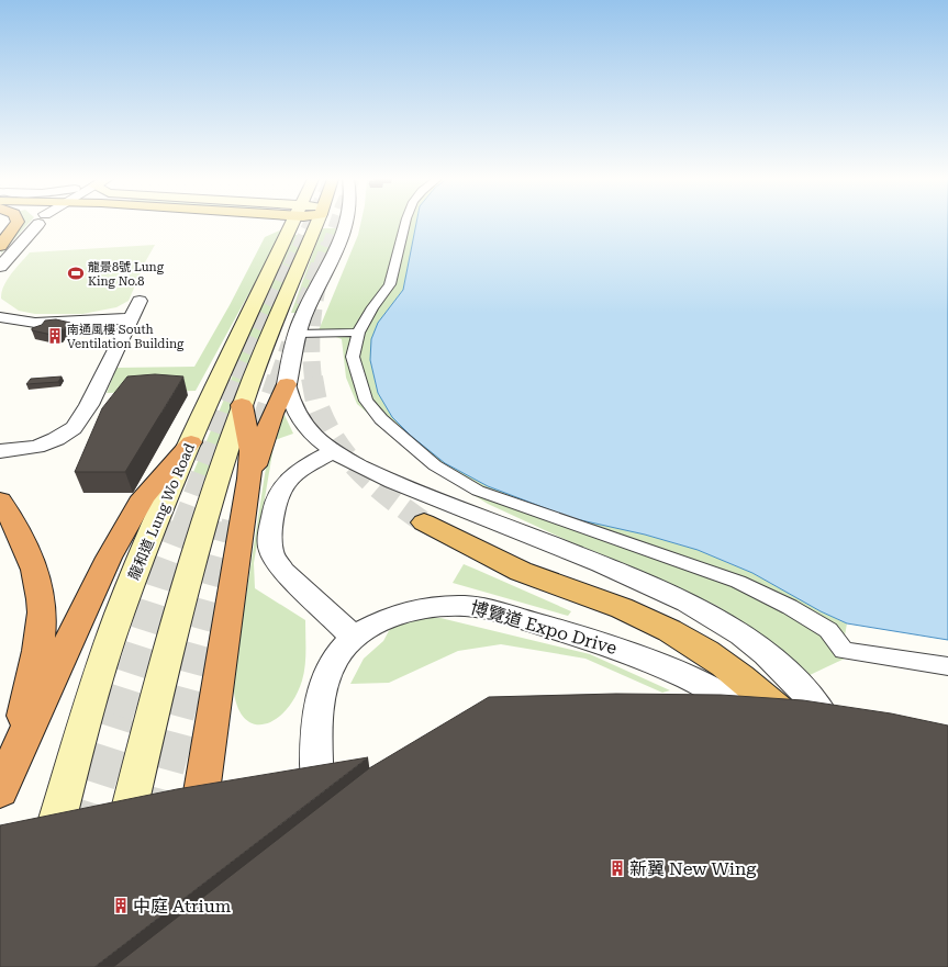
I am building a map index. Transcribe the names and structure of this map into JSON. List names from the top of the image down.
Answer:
{
  "streets": {
    "main road": ["龍和道 Lung Wo Road"],
    "street": ["博覽道 Expo Drive"]
  },
  "places": {
    "sports": ["龍景8號 Lung King No.8"],
    "building": ["南通風樓 South Ventilation Building", "新翼 New Wing", "中庭 Atrium"]
  }
}
